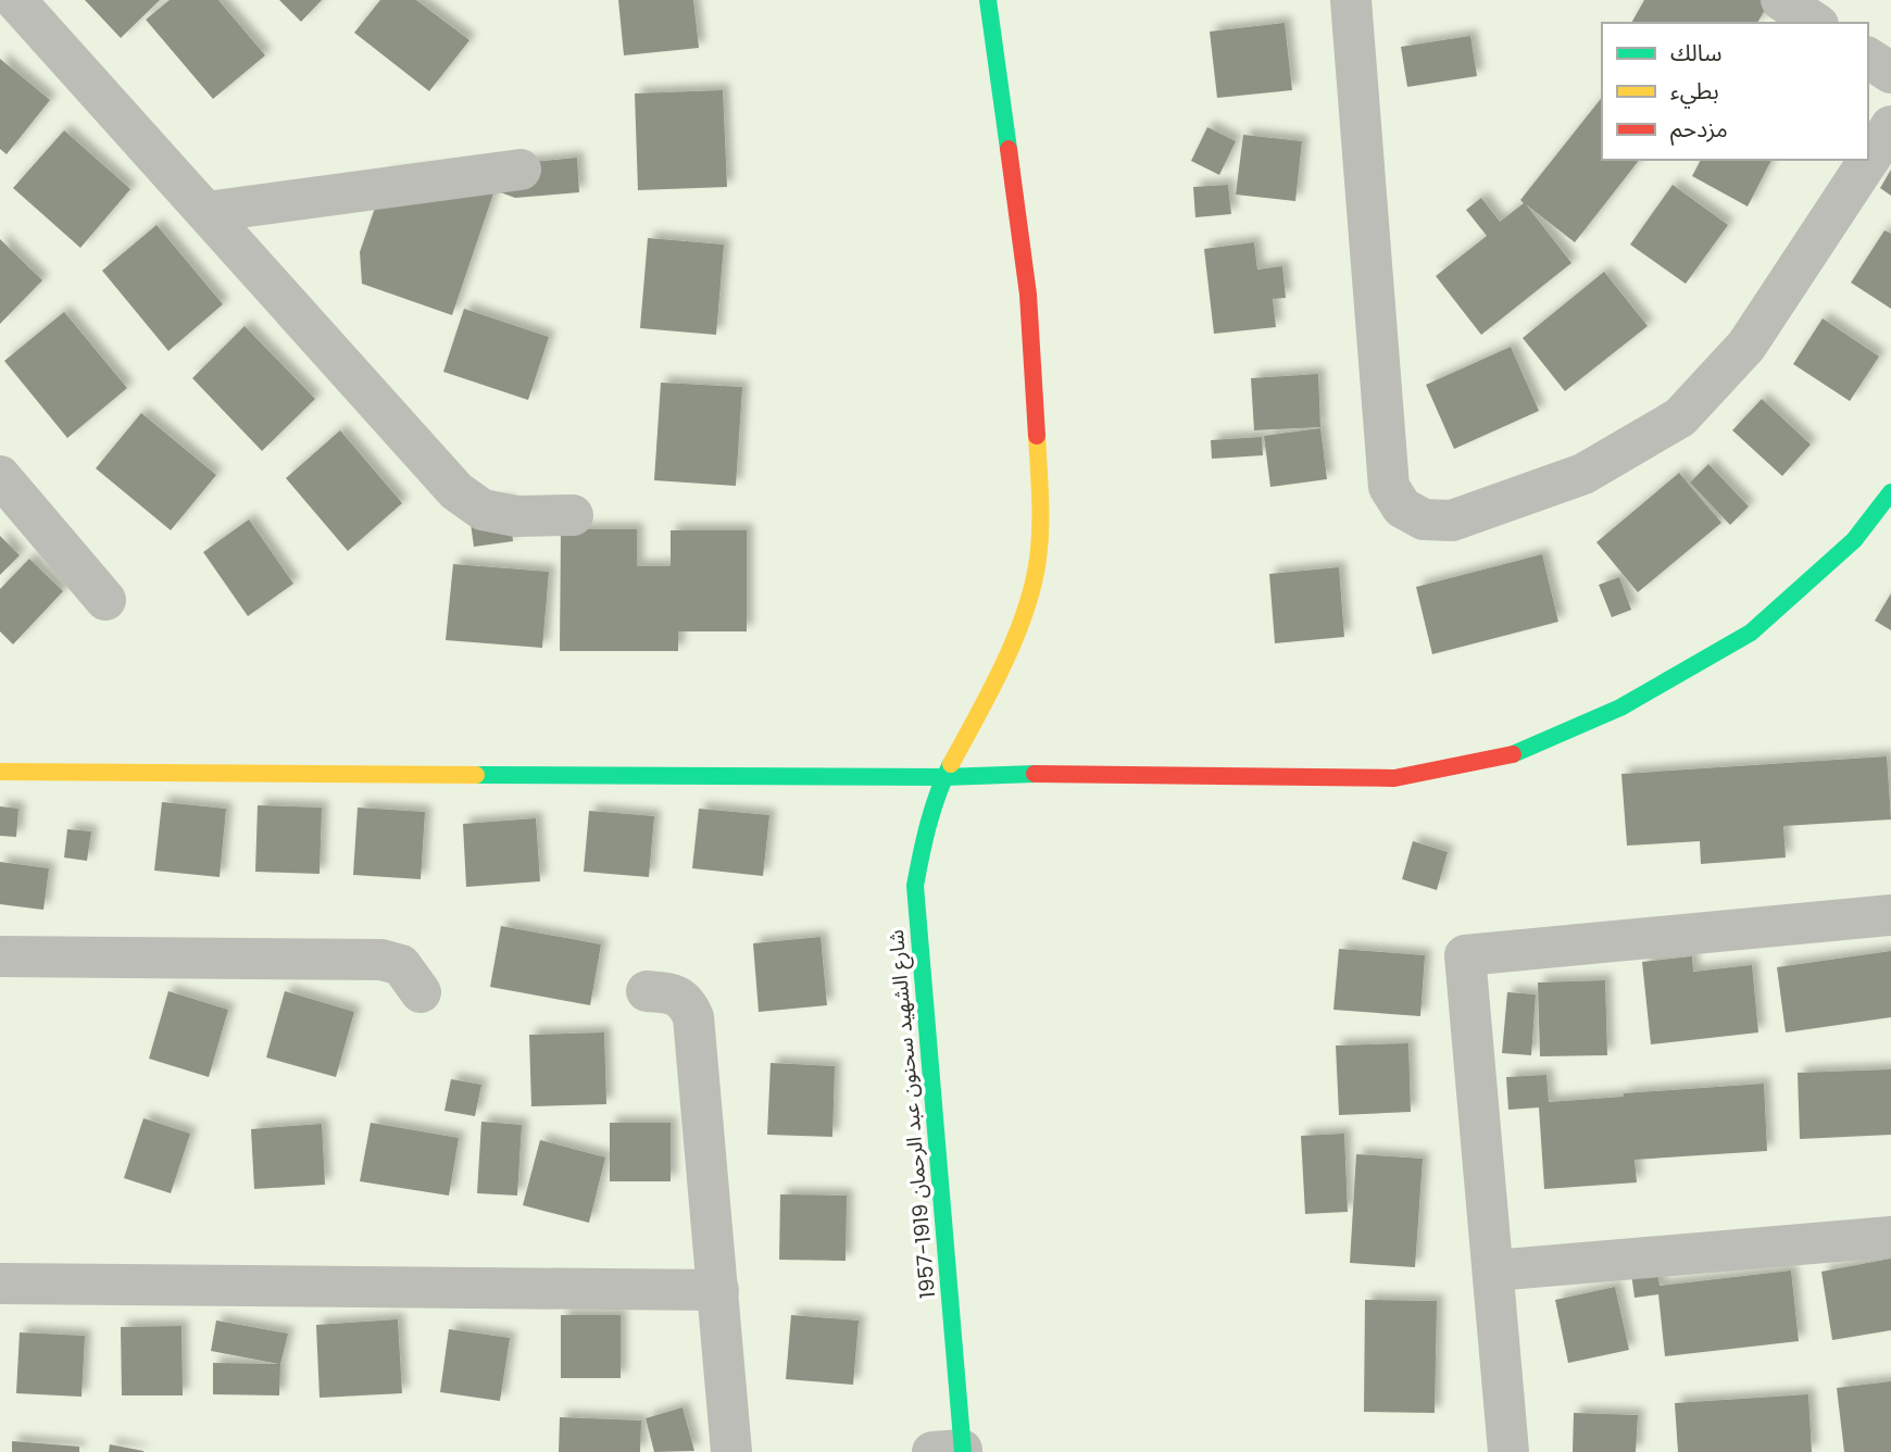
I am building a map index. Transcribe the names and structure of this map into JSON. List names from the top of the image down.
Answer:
{
  "streets": {
    "street": ["شارع الشهيد سحنون عبد الرحمان 1919-1957"]
  },
  "legend": ["سالك", "بطيء", "مزدحم"]
}
